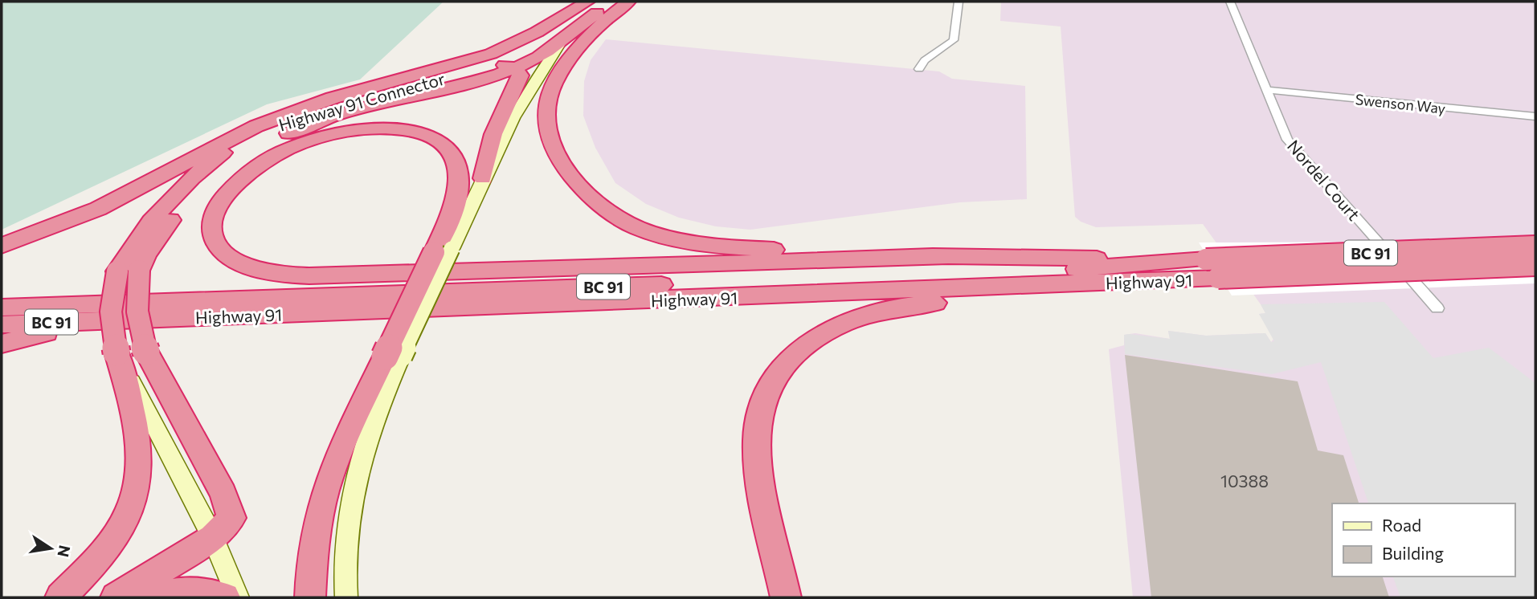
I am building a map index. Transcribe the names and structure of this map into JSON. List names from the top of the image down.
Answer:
{
  "streets": {
    "highway": ["Highway 91 Connector", "BC 91", "Highway 91"],
    "street": ["Swenson Way", "Nordel Court"]
  },
  "crossings": [
    ["Swenson Way", "Nordel Court"],
    ["BC 91", "Highway 91"]
  ],
  "house_numbers": ["10388"],
  "legend": ["Road", "Building"],
  "north": "right"
}
